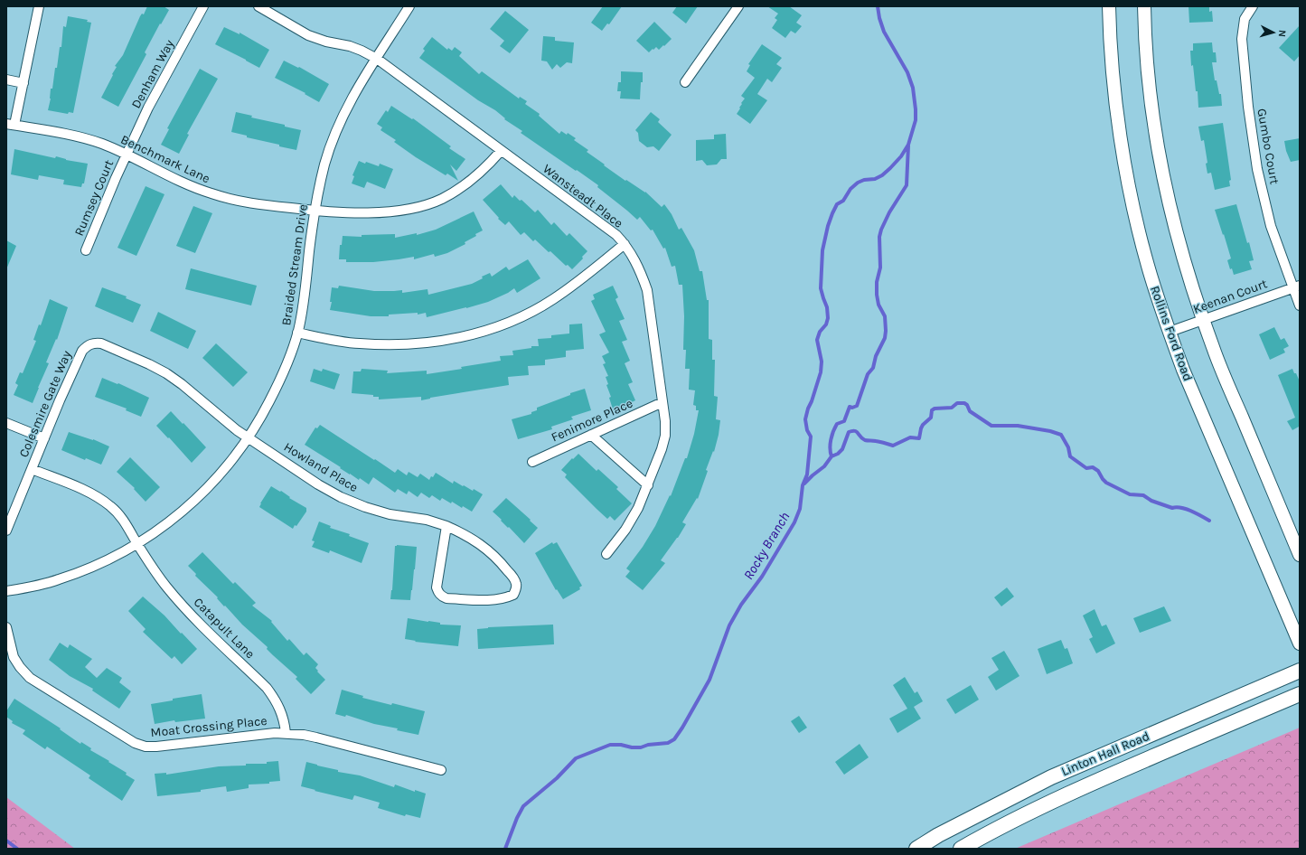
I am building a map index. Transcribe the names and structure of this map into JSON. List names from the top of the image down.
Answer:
{
  "streets": {
    "main road": ["Rollins Ford Road", "Linton Hall Road"],
    "street": [
      "Denham Way",
      "Gumbo Court",
      "Benchmark Lane",
      "Wansteadt Place",
      "Rumsey Court",
      "Braided Stream Drive",
      "Keenan Court",
      "Colesmire Gate Way",
      "Fenimore Place",
      "Howland Place",
      "Catapult Lane",
      "Moat Crossing Place"
    ]
  },
  "crossings": [
    ["Denham Way", "Benchmark Lane"],
    ["Denham Way", "Rumsey Court"],
    ["Gumbo Court", "Keenan Court"],
    ["Benchmark Lane", "Wansteadt Place"],
    ["Benchmark Lane", "Rumsey Court"],
    ["Benchmark Lane", "Braided Stream Drive"],
    ["Wansteadt Place", "Braided Stream Drive"],
    ["Wansteadt Place", "Fenimore Place"],
    ["Braided Stream Drive", "Colesmire Gate Way"],
    ["Braided Stream Drive", "Howland Place"],
    ["Braided Stream Drive", "Catapult Lane"],
    ["Keenan Court", "Rollins Ford Road"],
    ["Colesmire Gate Way", "Howland Place"],
    ["Colesmire Gate Way", "Catapult Lane"],
    ["Catapult Lane", "Moat Crossing Place"]
  ],
  "water": ["Rocky Branch"],
  "north": "right"
}
